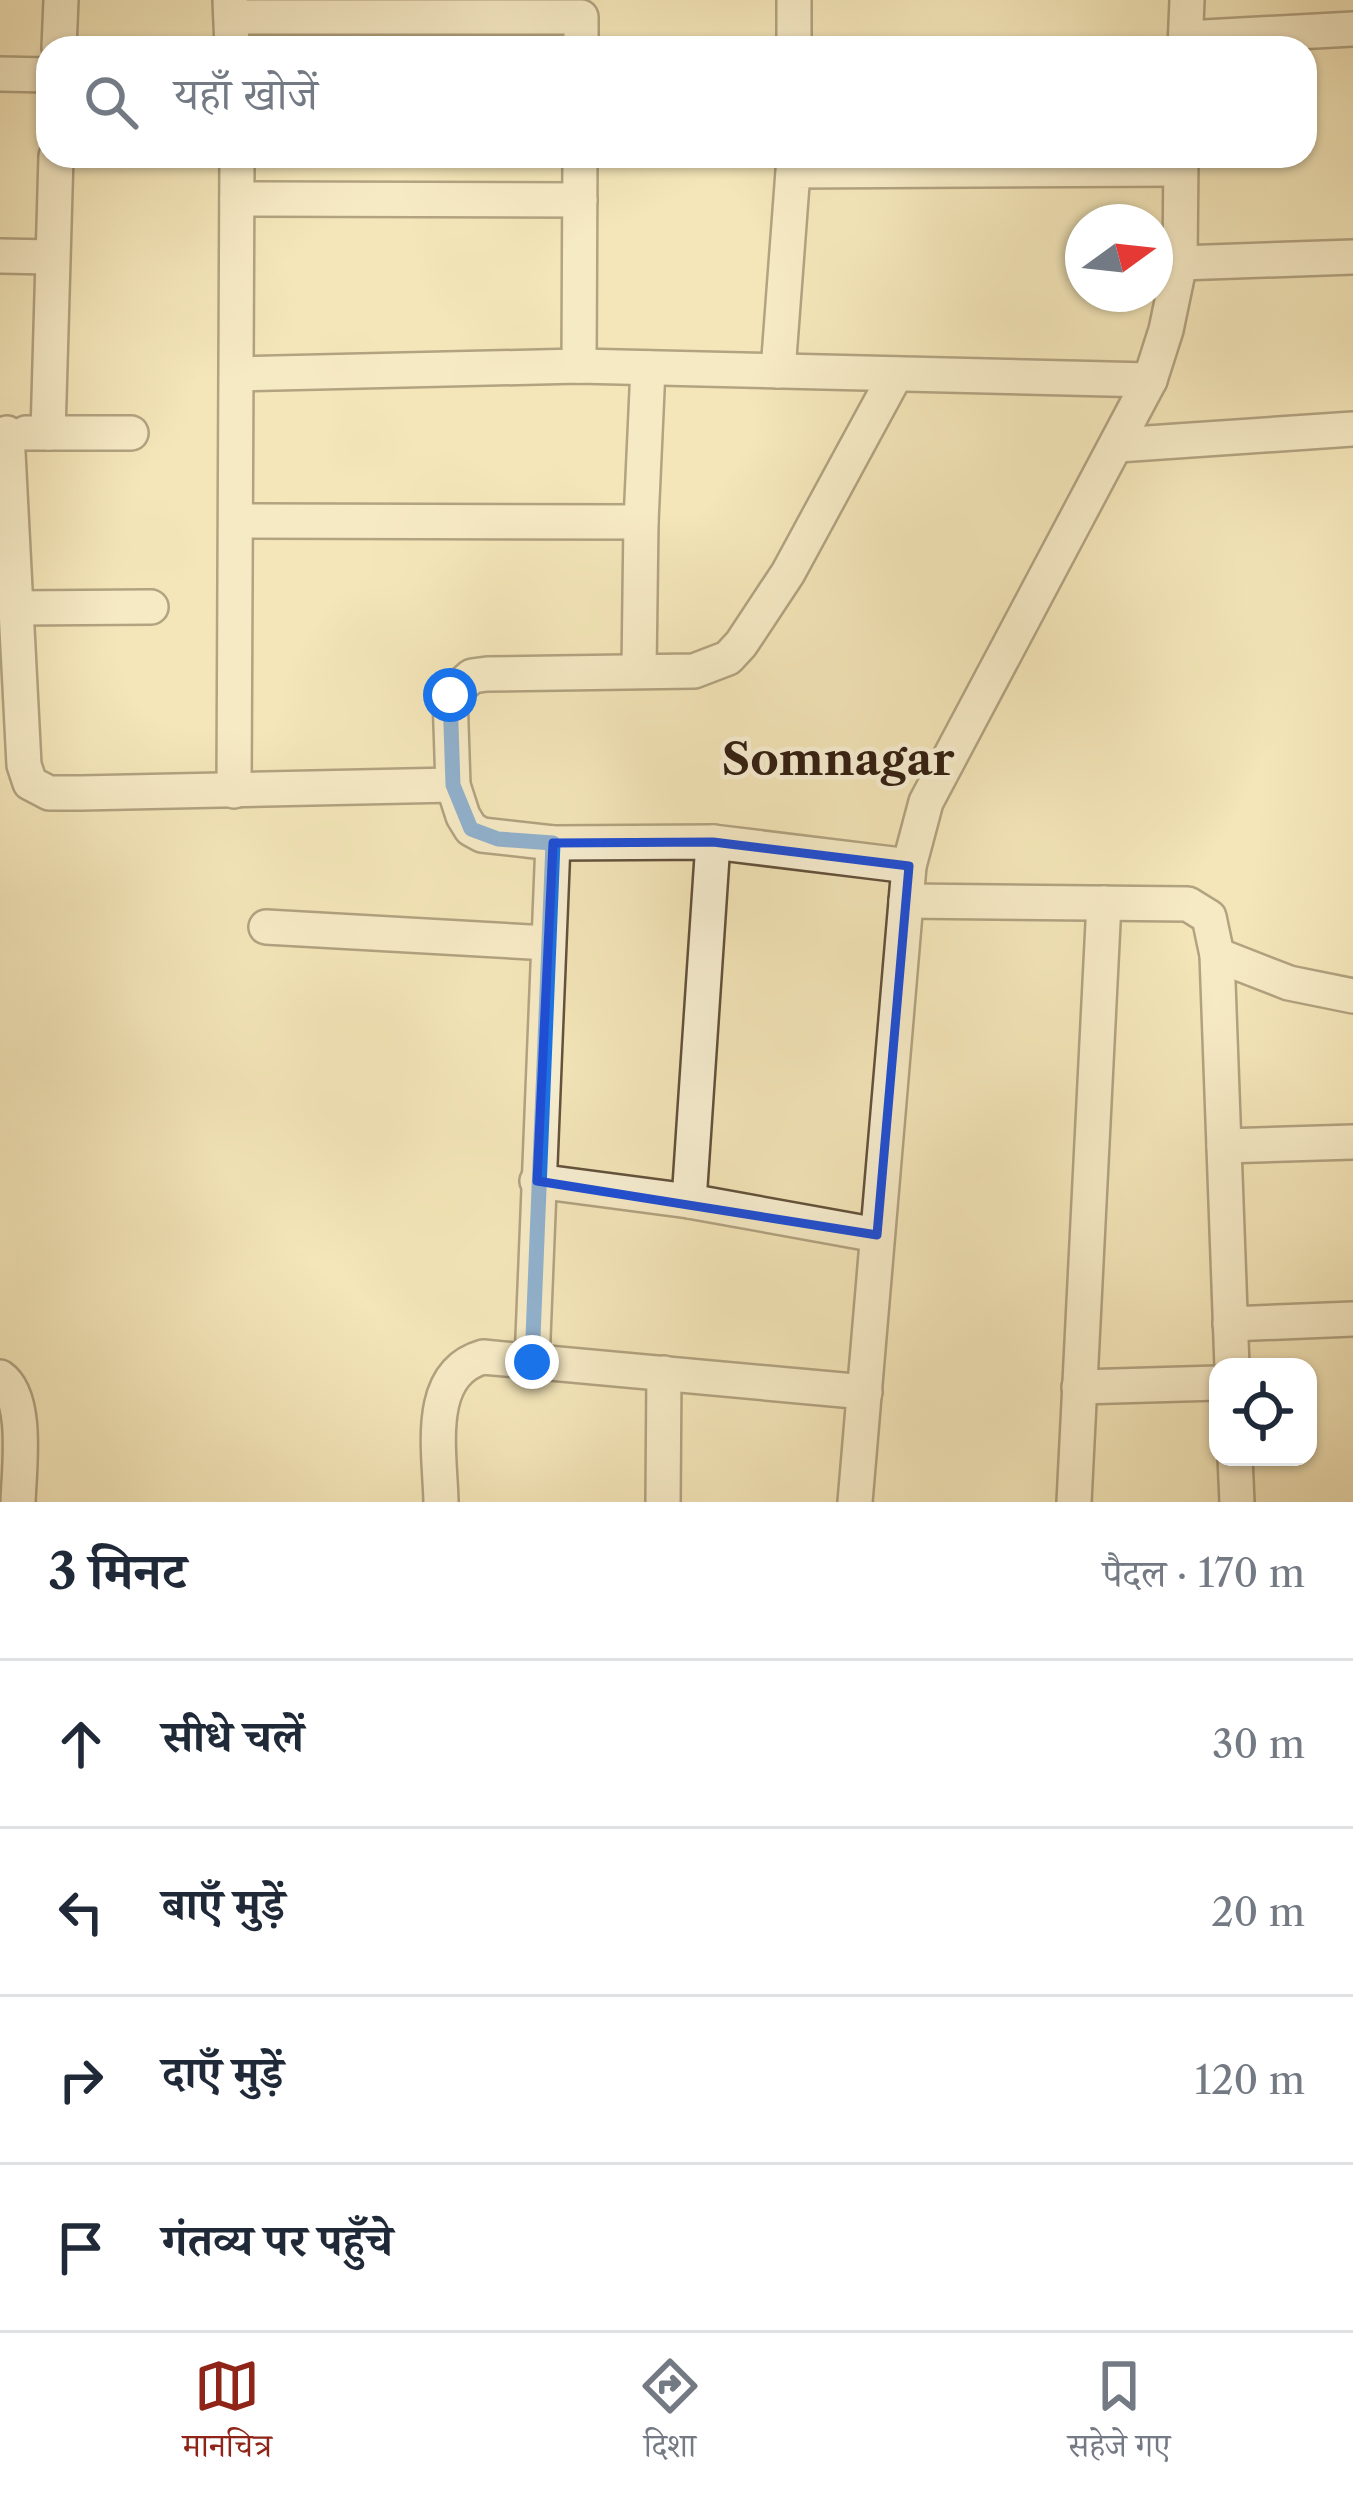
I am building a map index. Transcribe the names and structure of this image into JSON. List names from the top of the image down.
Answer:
{
  "districts": ["Somnagar"],
  "north": "right",
  "page": {
    "search": "यहाँ खोजें",
    "heading": ["3 मिनट", "पैदल · 170 m"],
    "list": [
      ["सीधे चलें", "30 m"],
      ["बाएँ मुड़ें", "20 m"],
      ["दाएँ मुड़ें", "120 m"],
      "गंतव्य पर पहुँचे"
    ],
    "nav": ["मानचित्र", "दिशा", "सहेजे गए"]
  }
}
